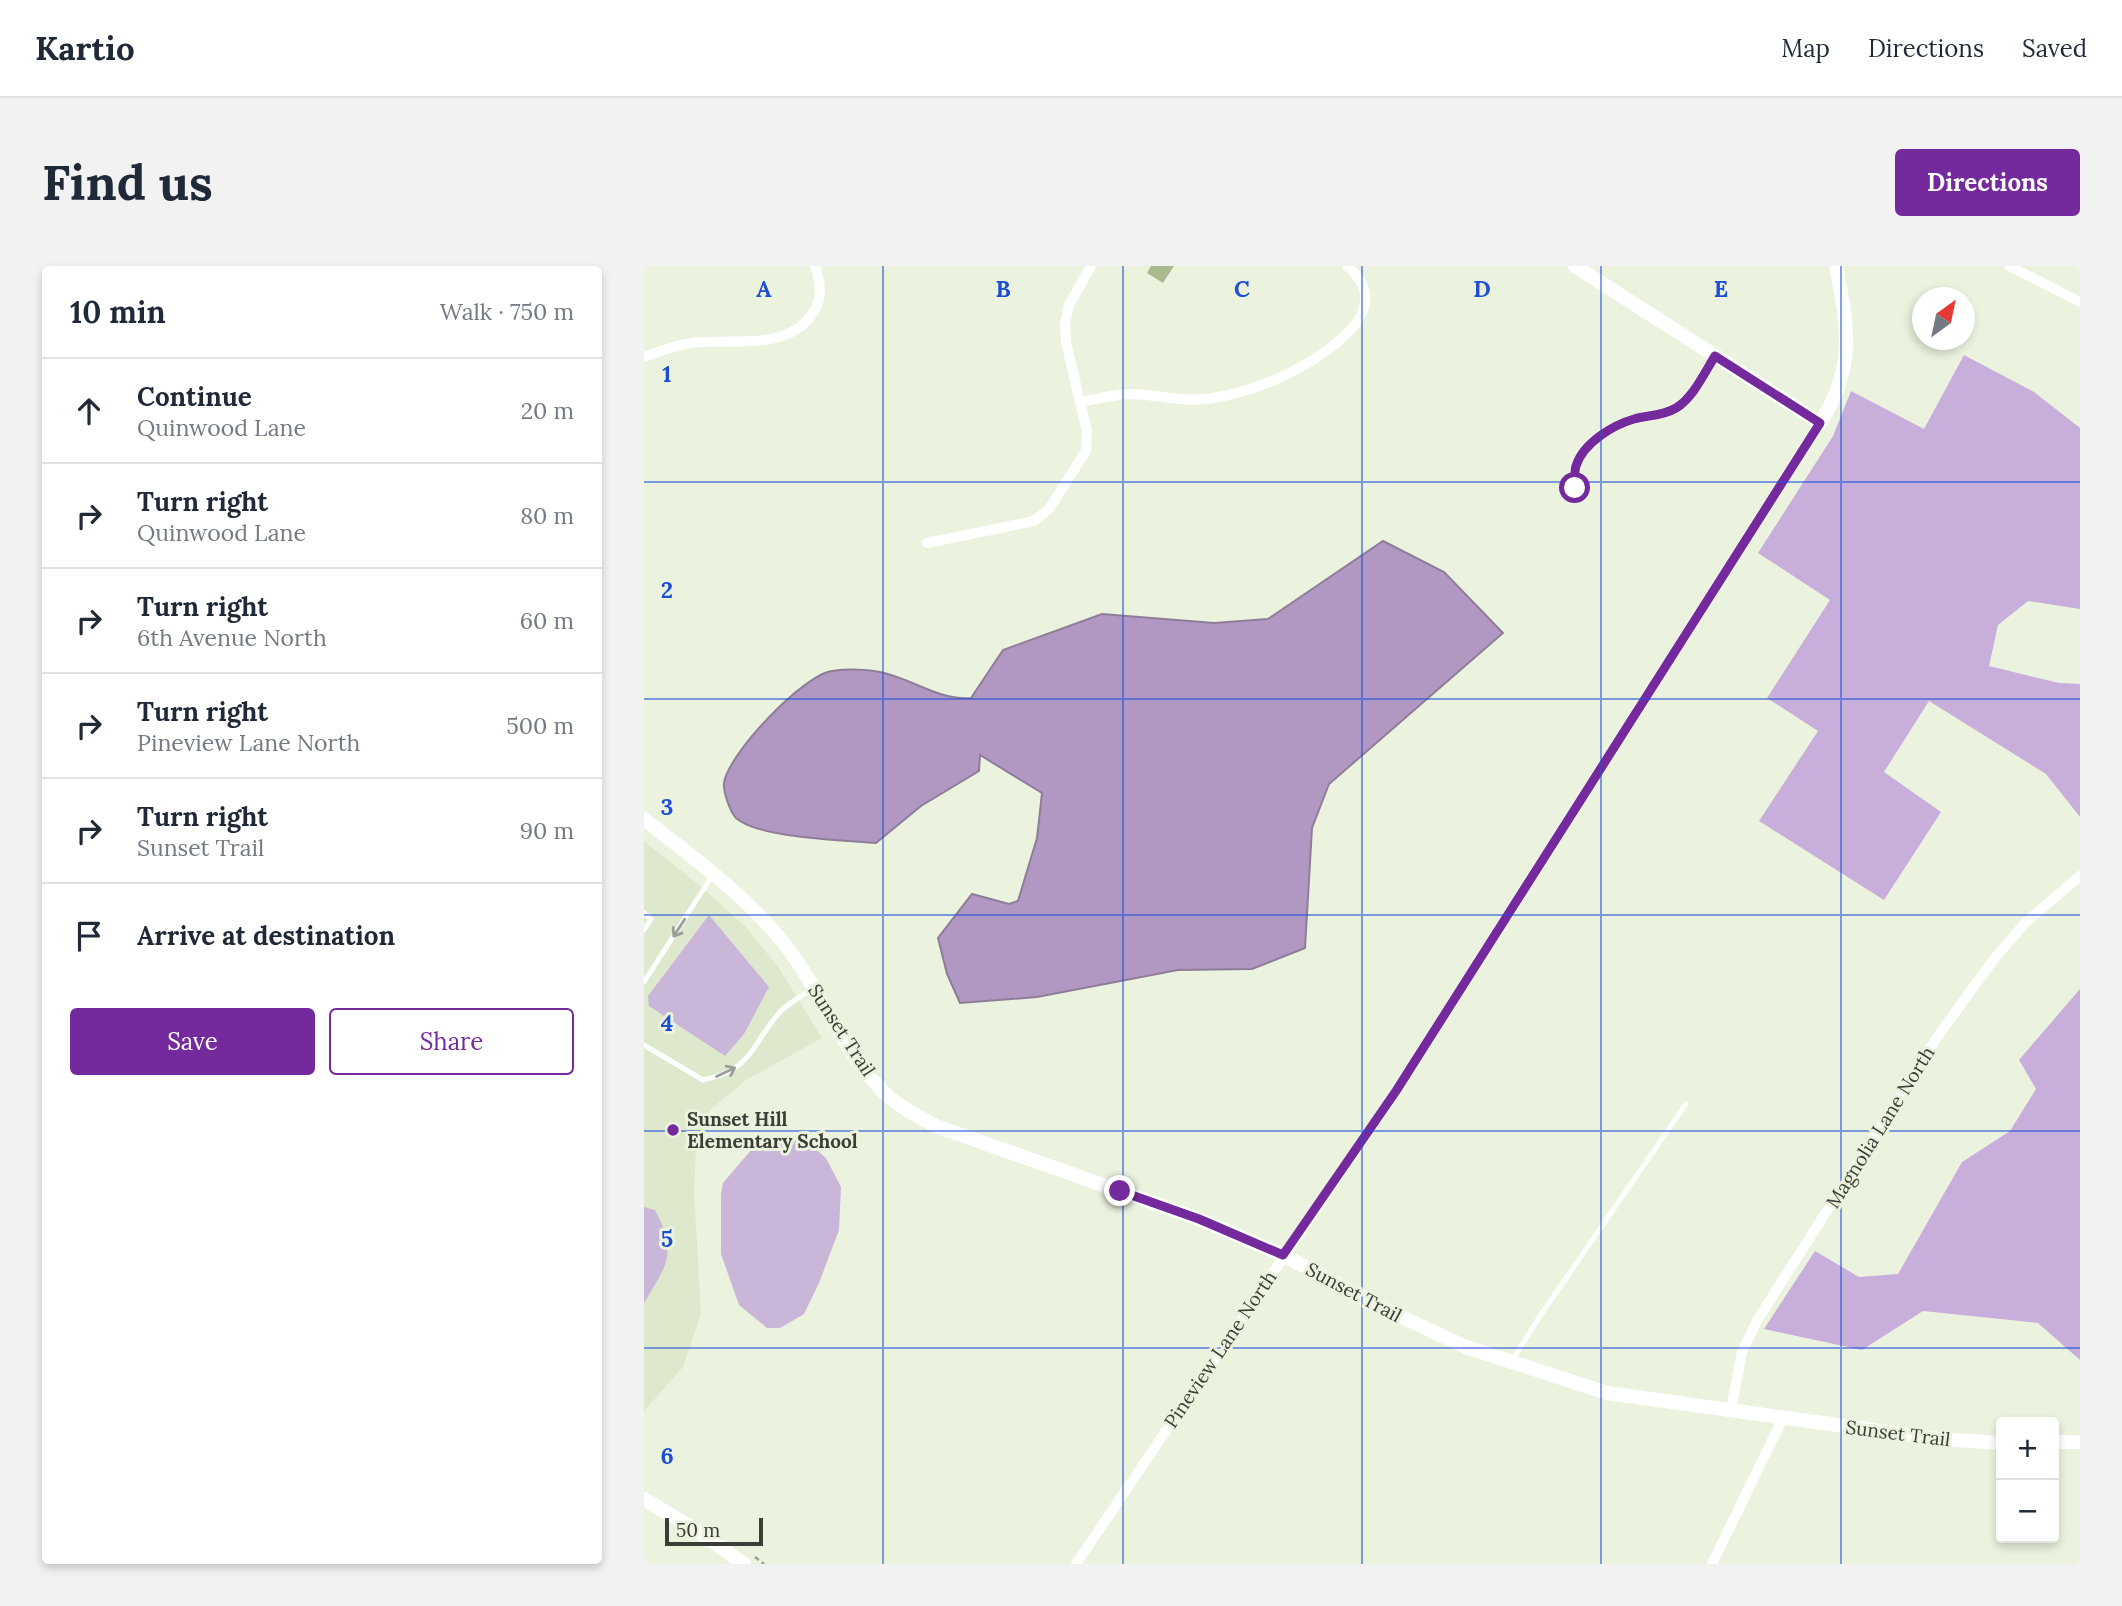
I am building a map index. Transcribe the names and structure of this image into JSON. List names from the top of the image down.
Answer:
{
  "streets": {
    "street": ["Sunset Trail", "Magnolia Lane North", "Pineview Lane North"]
  },
  "crossings": [
    ["Sunset Trail", "Magnolia Lane North"],
    ["Sunset Trail", "Pineview Lane North"]
  ],
  "places": ["Sunset Hill Elementary School"],
  "scale_bar": "50 m",
  "north": "top right",
  "page": {
    "header": "Kartio",
    "nav": ["Map", "Directions", "Saved"],
    "buttons": [
      "Directions",
      ["Save", "Share"]
    ],
    "title": "Find us",
    "heading": ["10 min", "Walk · 750 m"],
    "list": [
      ["Continue", "Quinwood Lane", "20 m"],
      ["Turn right", "Quinwood Lane", "80 m"],
      ["Turn right", "6th Avenue North", "60 m"],
      ["Turn right", "Pineview Lane North", "500 m"],
      ["Turn right", "Sunset Trail", "90 m"],
      "Arrive at destination"
    ],
    "map_buttons": ["+", "−"],
    "scale": "50 m"
  },
  "grid": {
    "columns": [
      "A",
      "B",
      "C",
      "D",
      "E"
    ],
    "rows": [
      "1",
      "2",
      "3",
      "4",
      "5",
      "6"
    ]
  }
}
